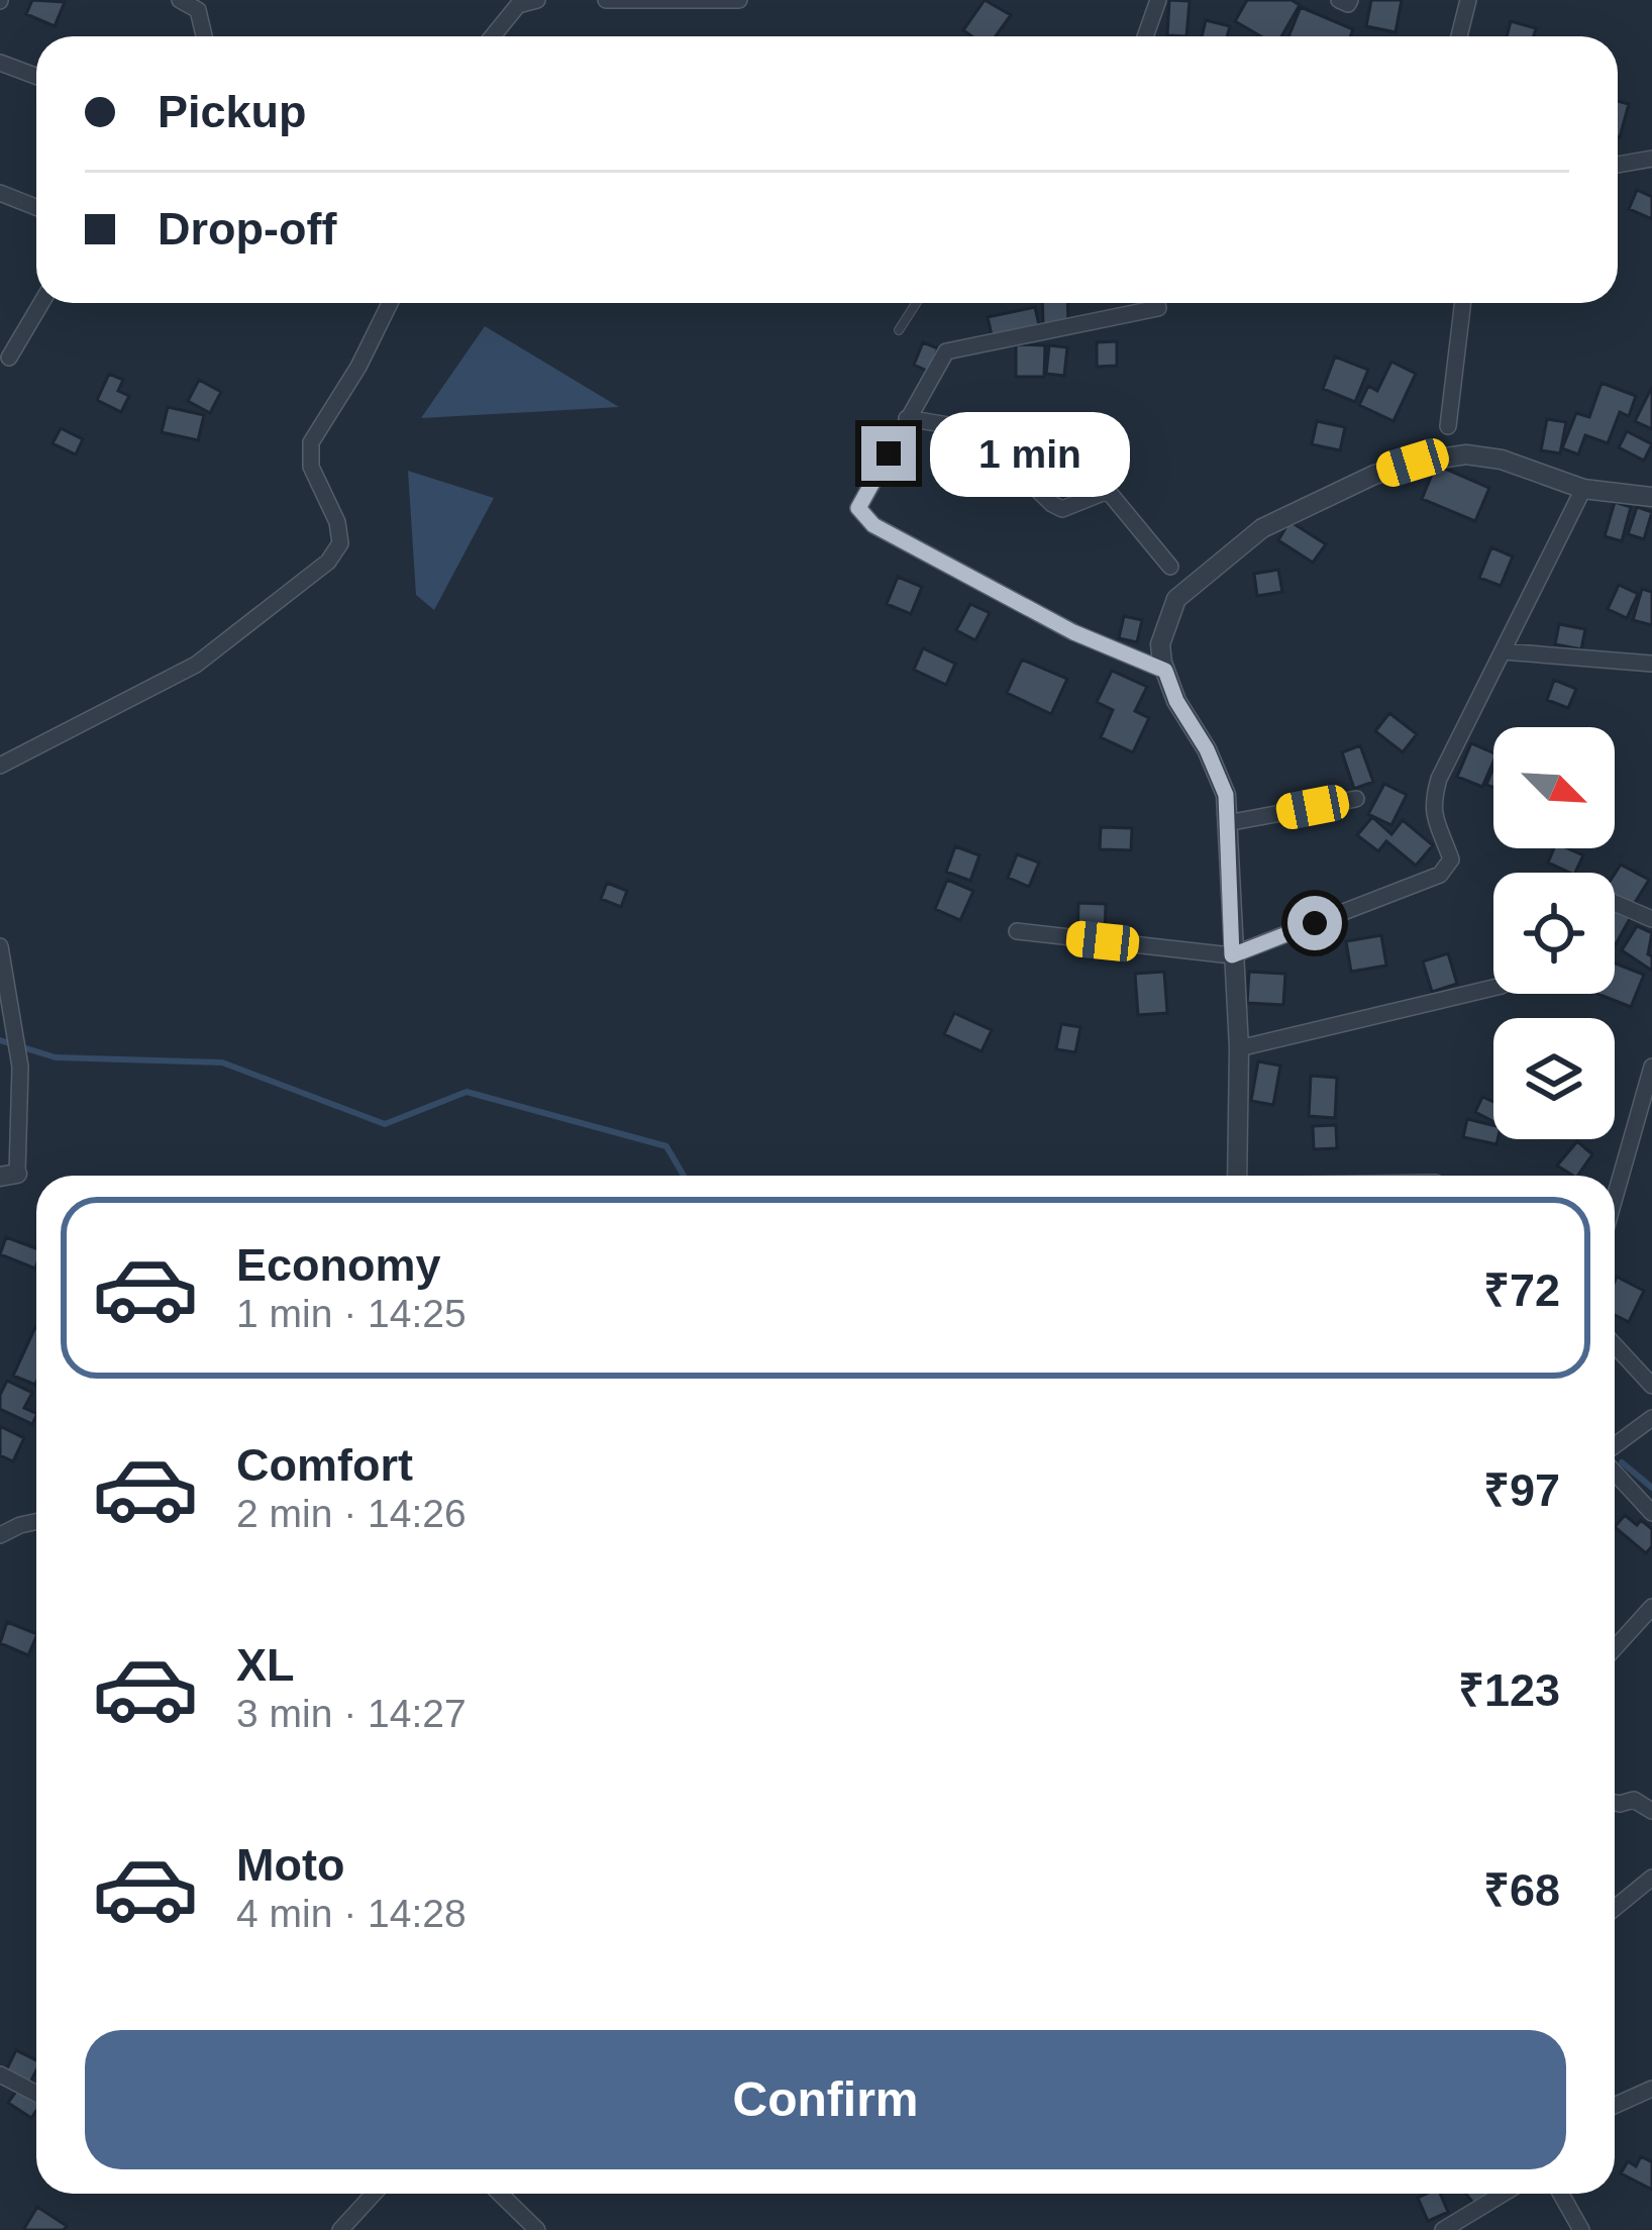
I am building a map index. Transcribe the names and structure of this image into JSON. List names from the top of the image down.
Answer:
{
  "north": "bottom right",
  "page": {
    "banner": ["Pickup", "Drop-off"],
    "bubble": "1 min",
    "list": [
      {
        "name": "Economy",
        "note": "1 min · 14:25",
        "value": "₹72"
      },
      {
        "name": "Comfort",
        "note": "2 min · 14:26",
        "value": "₹97"
      },
      {
        "name": "XL",
        "note": "3 min · 14:27",
        "value": "₹123"
      },
      {
        "name": "Moto",
        "note": "4 min · 14:28",
        "value": "₹68"
      }
    ],
    "buttons": "Confirm"
  }
}
